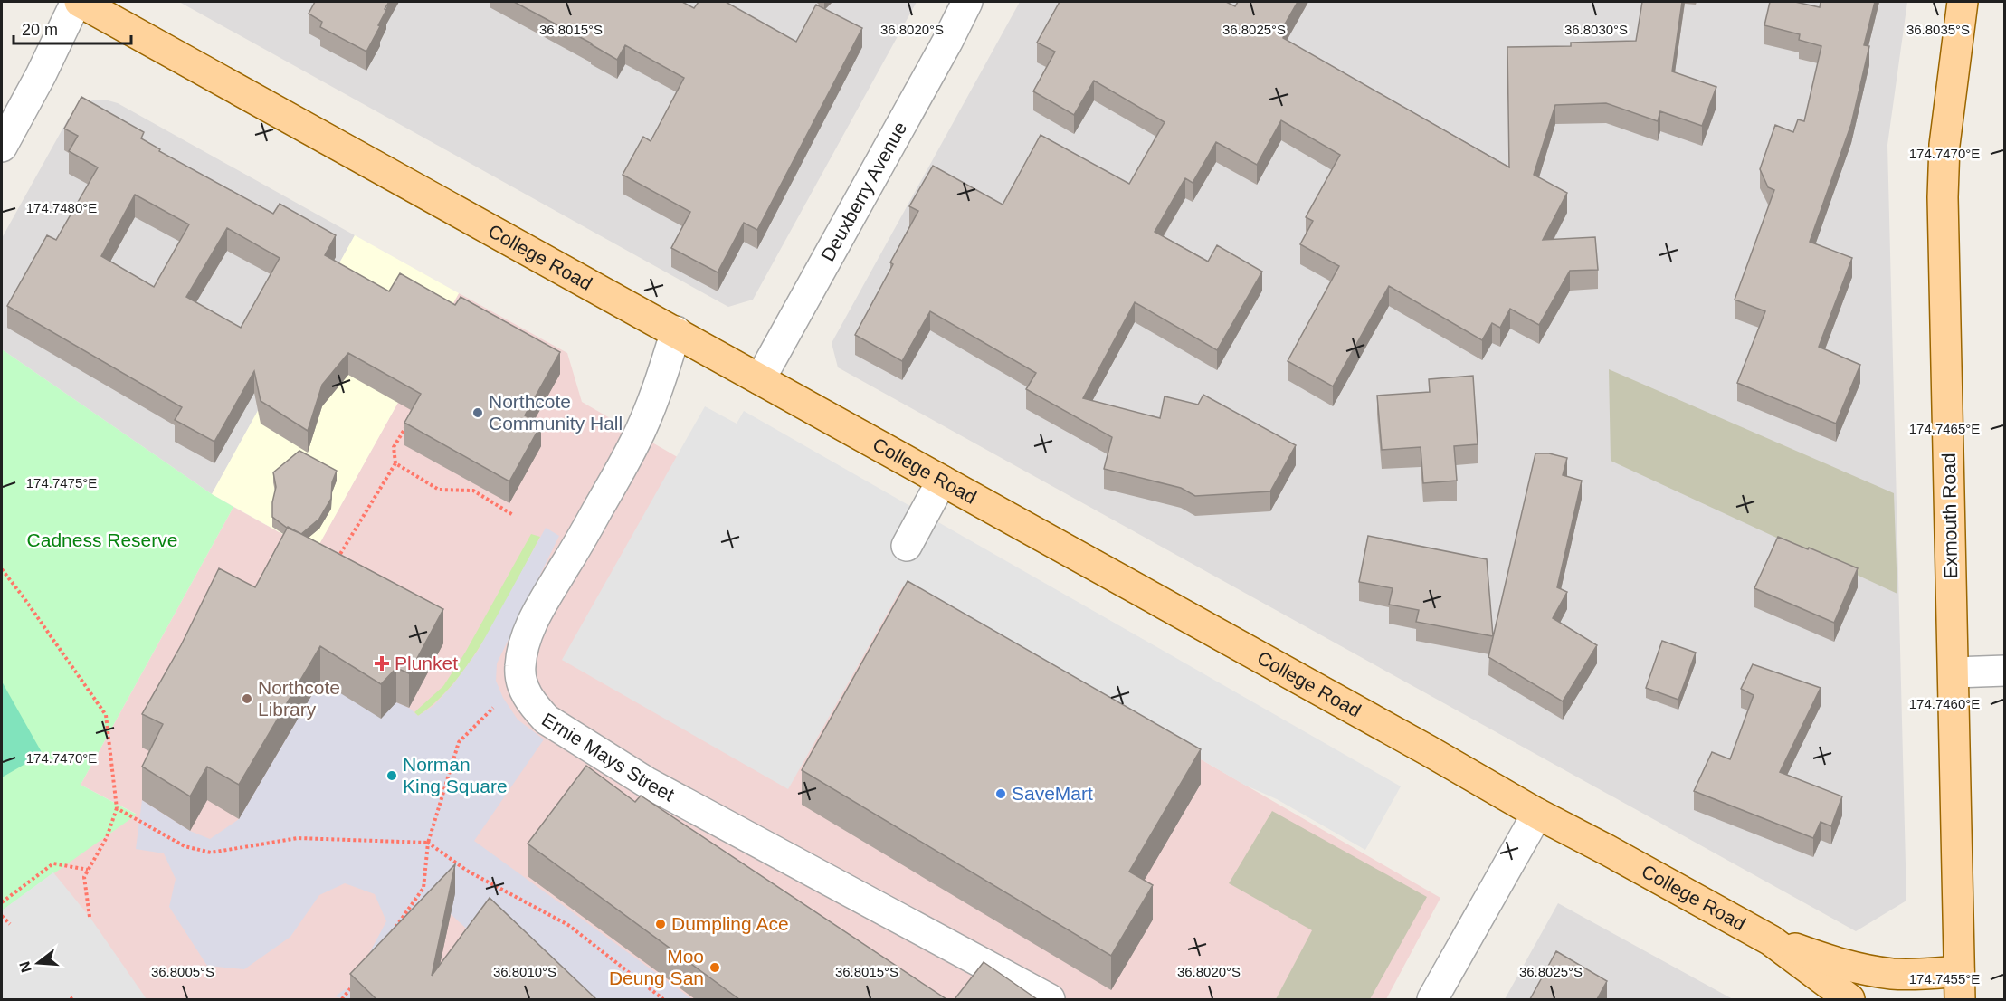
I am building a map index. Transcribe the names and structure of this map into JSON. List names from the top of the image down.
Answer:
{
  "streets": {
    "main road": ["College Road", "Exmouth Road"],
    "street": ["Deuxberry Avenue", "Ernie Mays Street"]
  },
  "crossings": [
    ["Deuxberry Avenue", "College Road"],
    ["College Road", "Exmouth Road"],
    ["College Road", "Ernie Mays Street"]
  ],
  "parks": ["Cadness Reserve"],
  "places": {
    "other": [
      "Northcote Community Hall",
      "Northcote Library",
      "Norman King Square",
      "SaveMart",
      "Dumpling Ace",
      "Moo Deung San"
    ],
    "health": ["Plunket"]
  },
  "scale_bar": "20 m",
  "north": "left",
  "coordinates": [
    "36.8035°S",
    "36.8015°S",
    "36.8020°S",
    "36.8025°S",
    "36.8030°S",
    "174.7470°E",
    "174.7480°E",
    "174.7465°E",
    "174.7475°E",
    "174.7460°E",
    "36.8005°S",
    "36.8010°S",
    "174.7455°E"
  ]
}
